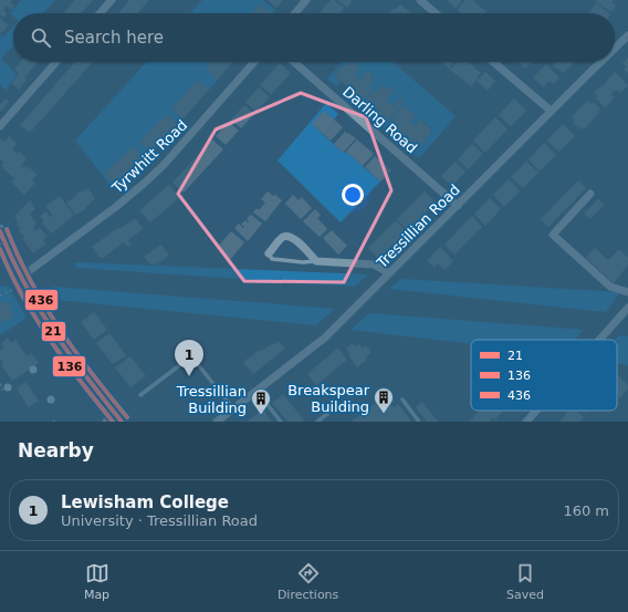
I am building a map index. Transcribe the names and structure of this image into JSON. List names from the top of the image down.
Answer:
{
  "streets": {
    "street": ["Darling Road", "Tyrwhitt Road", "Tressillian Road"]
  },
  "crossings": [
    ["Darling Road", "Tressillian Road"]
  ],
  "places": {
    "building": ["Breakspear Building", "Tressillian Building"]
  },
  "lines": ["transit line 436", "transit line 21", "transit line 136"],
  "legend": ["21", "136", "436"],
  "page": {
    "search": "Search here",
    "pins": "1",
    "heading": "Nearby",
    "list": [
      {
        "mark": "1",
        "name": "Lewisham College",
        "note": "University · Tressillian Road",
        "value": "160 m"
      }
    ],
    "nav": ["Map", "Directions", "Saved"]
  }
}
